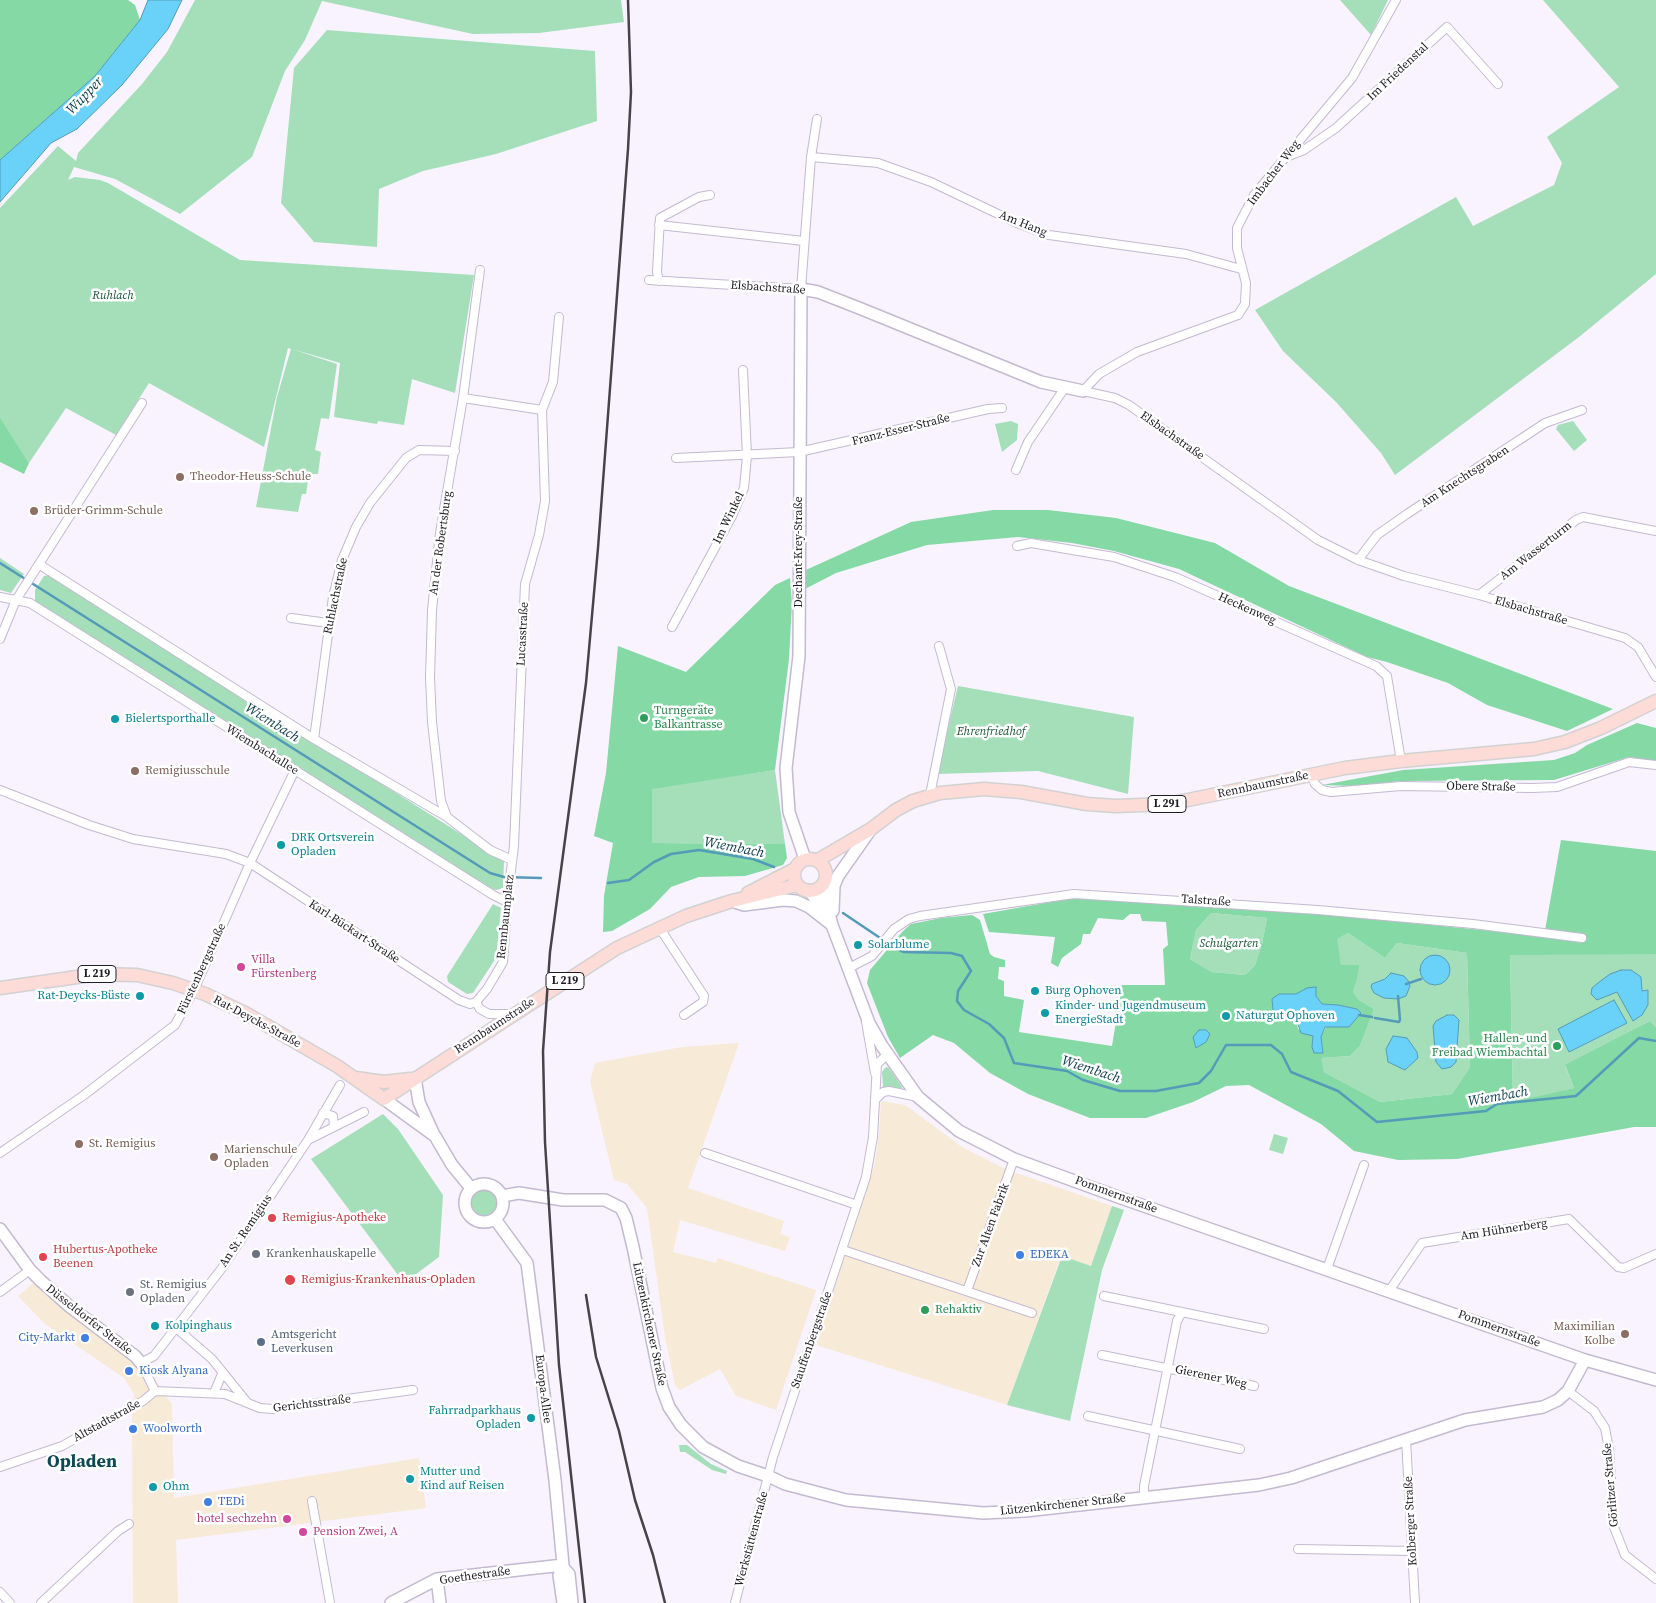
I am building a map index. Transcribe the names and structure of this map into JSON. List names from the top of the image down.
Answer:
{
  "streets": {
    "main road": [
      "Rennbaumstraße",
      "L 291",
      "L 219",
      "Rat-Deycks-Straße"
    ],
    "street": [
      "Im Friedenstal",
      "Imbacher Weg",
      "Am Hang",
      "Elsbachstraße",
      "Franz-Esser-Straße",
      "Am Knechtsgraben",
      "Im Winkel",
      "An der Robertsburg",
      "Am Wasserturm",
      "Dechant-Krey-Straße",
      "Ruhlachstraße",
      "Heckenweg",
      "Lucasstraße",
      "Wiembachallee",
      "Obere Straße",
      "Talstraße",
      "Rennbaumplatz",
      "Karl-Bückart-Straße",
      "Fürstenbergstraße",
      "Pommernstraße",
      "Zur Alten Fabrik",
      "Am Hühnerberg",
      "An St. Remigius",
      "Düsseldorfer Straße",
      "Lützenkirchener Straße",
      "Stauffenbergstraße",
      "Gierener Weg",
      "Europa-Allee",
      "Gerichtsstraße",
      "Altstadtstraße",
      "Görlitzer Straße",
      "Kolberger Straße",
      "Werkstättenstraße",
      "Goethestraße"
    ]
  },
  "crossings": [
    ["Im Friedenstal", "Imbacher Weg"],
    ["Imbacher Weg", "Am Hang"],
    ["Imbacher Weg", "Elsbachstraße"],
    ["Am Hang", "Dechant-Krey-Straße"],
    ["Elsbachstraße", "Am Knechtsgraben"],
    ["Elsbachstraße", "Am Wasserturm"],
    ["Elsbachstraße", "Dechant-Krey-Straße"],
    ["Franz-Esser-Straße", "Im Winkel"],
    ["Franz-Esser-Straße", "Dechant-Krey-Straße"],
    ["An der Robertsburg", "Ruhlachstraße"],
    ["Dechant-Krey-Straße", "Rennbaumstraße"],
    ["Dechant-Krey-Straße", "Stauffenbergstraße"],
    ["Heckenweg", "Rennbaumstraße"],
    ["Lucasstraße", "Rennbaumplatz"],
    ["Wiembachallee", "Rennbaumplatz"],
    ["Wiembachallee", "Fürstenbergstraße"],
    ["Rennbaumstraße", "Obere Straße"],
    ["Rennbaumstraße", "L 219"],
    ["Rennbaumstraße", "Rat-Deycks-Straße"],
    ["Rennbaumstraße", "Stauffenbergstraße"],
    ["Talstraße", "Stauffenbergstraße"],
    ["Rennbaumplatz", "Karl-Bückart-Straße"],
    ["Karl-Bückart-Straße", "Fürstenbergstraße"],
    ["Fürstenbergstraße", "Rat-Deycks-Straße"],
    ["L 219", "Rat-Deycks-Straße"],
    ["L 219", "Stauffenbergstraße"],
    ["Pommernstraße", "Zur Alten Fabrik"],
    ["Pommernstraße", "Am Hühnerberg"],
    ["Pommernstraße", "Lützenkirchener Straße"],
    ["Pommernstraße", "Stauffenbergstraße"],
    ["An St. Remigius", "Düsseldorfer Straße"],
    ["Düsseldorfer Straße", "Gerichtsstraße"],
    ["Düsseldorfer Straße", "Altstadtstraße"],
    ["Lützenkirchener Straße", "Stauffenbergstraße"],
    ["Lützenkirchener Straße", "Gierener Weg"],
    ["Lützenkirchener Straße", "Europa-Allee"],
    ["Lützenkirchener Straße", "Görlitzer Straße"],
    ["Lützenkirchener Straße", "Kolberger Straße"],
    ["Lützenkirchener Straße", "Werkstättenstraße"],
    ["Stauffenbergstraße", "Werkstättenstraße"],
    ["Europa-Allee", "Goethestraße"],
    ["Gerichtsstraße", "Altstadtstraße"]
  ],
  "districts": ["Opladen"],
  "water": ["Wupper", "Wiembach"],
  "parks": ["Ruhlach", "Ehrenfriedhof", "Schulgarten"],
  "places": [
    "Theodor-Heuss-Schule",
    "Brüder-Grimm-Schule",
    "Turngeräte Balkantrasse",
    "Bielertsporthalle",
    "Remigiusschule",
    "DRK Ortsverein Opladen",
    "Solarblume",
    "Villa Fürstenberg",
    "Burg Ophoven",
    "Rat-Deycks-Büste",
    "Kinder- und Jugendmuseum EnergieStadt",
    "Naturgut Ophoven",
    "Hallen- und Freibad Wiembachtal",
    "St. Remigius",
    "Marienschule Opladen",
    "Remigius-Apotheke",
    "Krankenhauskapelle",
    "EDEKA",
    "Hubertus-Apotheke Beenen",
    "Remigius-Krankenhaus-Opladen",
    "St. Remigius Opladen",
    "Rehaktiv",
    "Kolpinghaus",
    "Maximilian Kolbe",
    "City-Markt",
    "Amtsgericht Leverkusen",
    "Kiosk Alyana",
    "Fahrradparkhaus Opladen",
    "Woolworth",
    "Mutter und Kind auf Reisen",
    "Ohm",
    "TEDi",
    "hotel sechzehn",
    "Pension Zwei, A"
  ]
}
